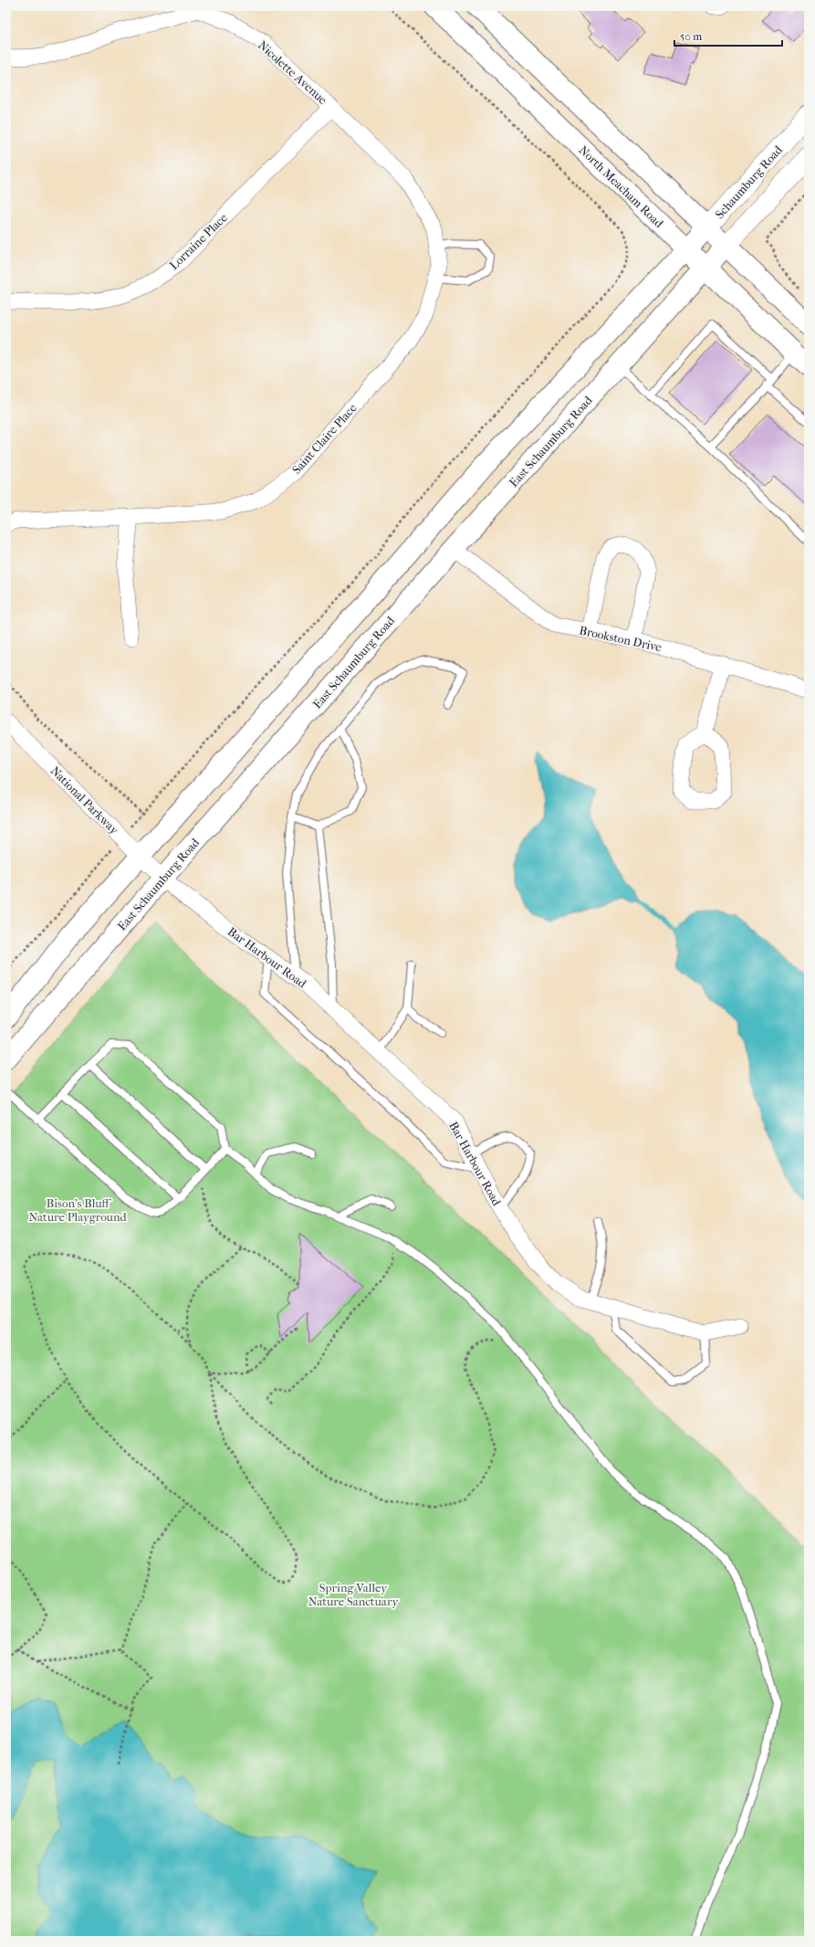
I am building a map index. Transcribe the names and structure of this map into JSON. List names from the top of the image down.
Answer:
{
  "streets": {
    "main road": ["Schaumburg Road", "North Meacham Road", "East Schaumburg Road"],
    "street": [
      "Nicolette Avenue",
      "Lorraine Place",
      "Saint Claire Place",
      "Brookston Drive",
      "National Parkway",
      "Bar Harbour Road"
    ]
  },
  "crossings": [
    ["Nicolette Avenue", "Lorraine Place"],
    ["Nicolette Avenue", "Saint Claire Place"],
    ["Schaumburg Road", "North Meacham Road"],
    ["North Meacham Road", "East Schaumburg Road"],
    ["East Schaumburg Road", "Brookston Drive"],
    ["East Schaumburg Road", "National Parkway"],
    ["East Schaumburg Road", "Bar Harbour Road"],
    ["National Parkway", "Bar Harbour Road"]
  ],
  "parks": ["Bison's Bluff Nature Playground", "Spring Valley Nature Sanctuary"],
  "scale_bar": "50 m"
}
